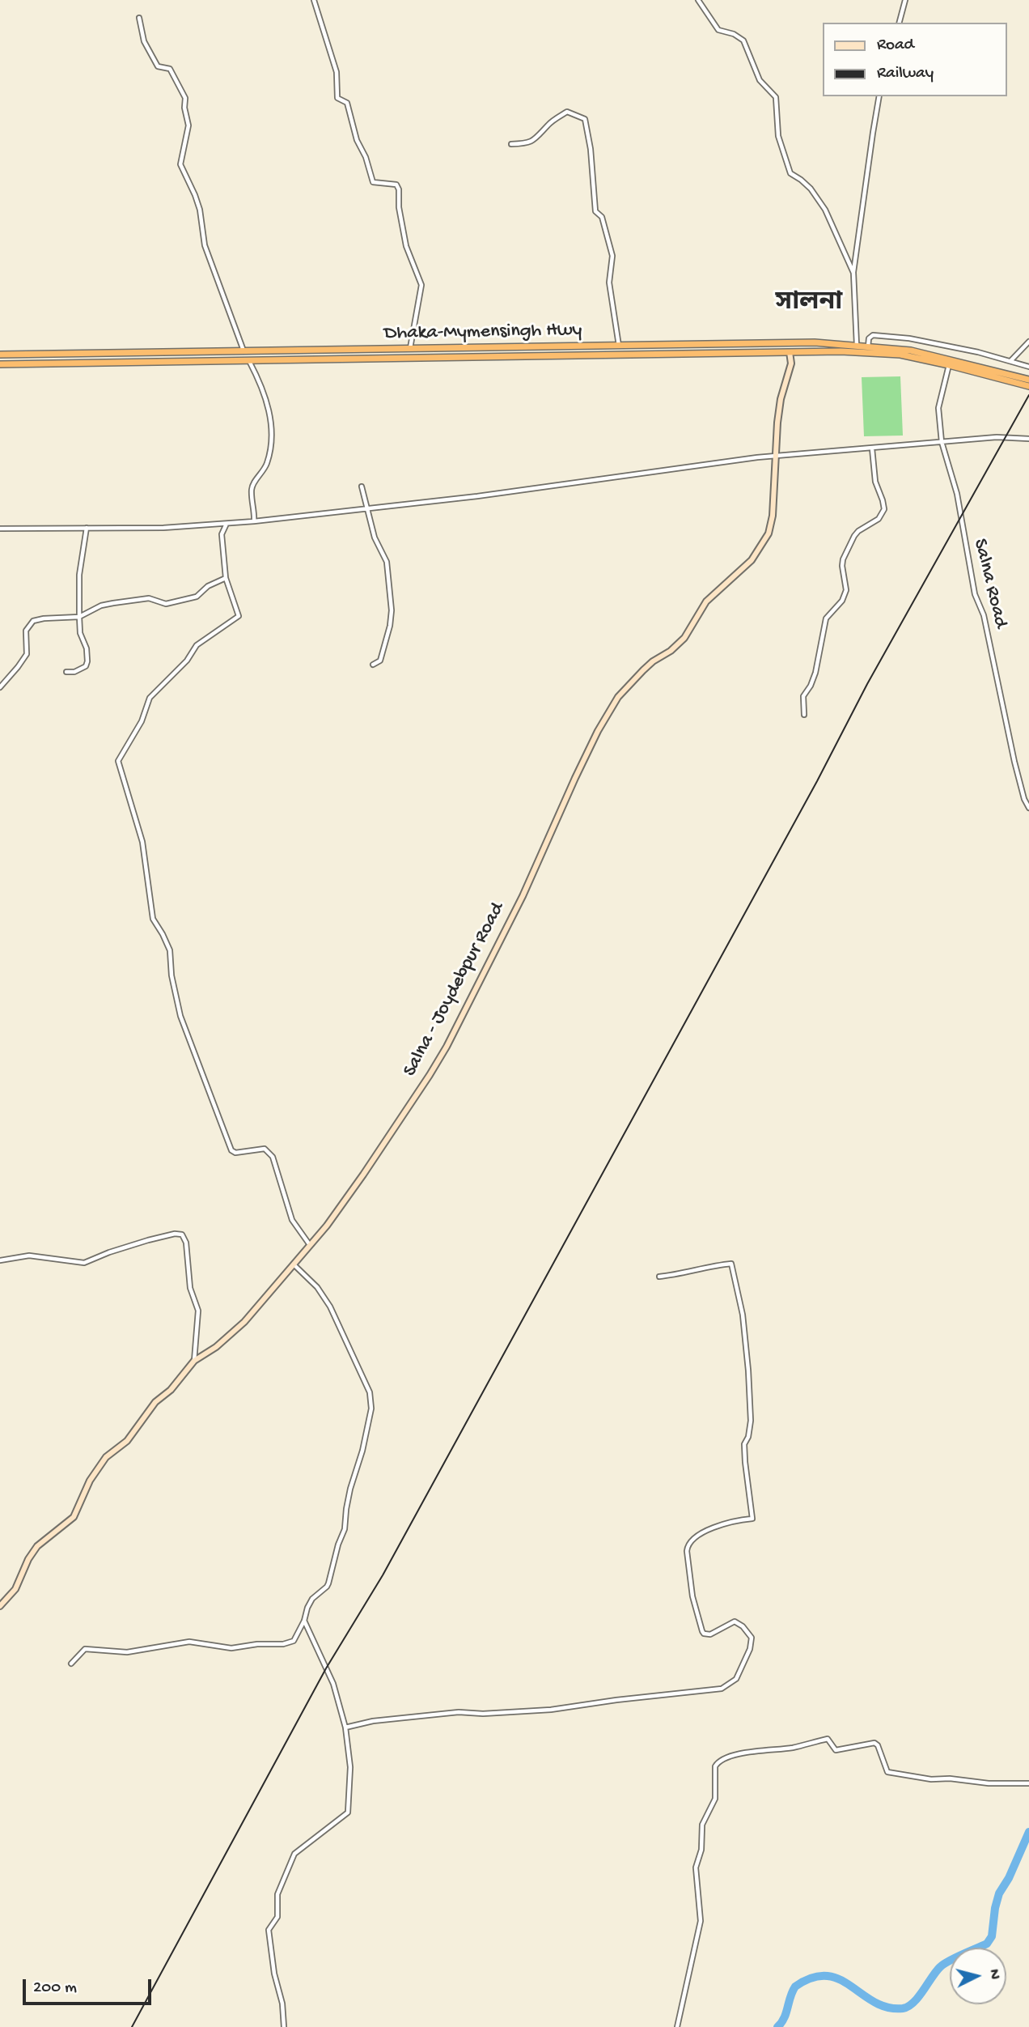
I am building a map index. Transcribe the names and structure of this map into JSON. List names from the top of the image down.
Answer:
{
  "streets": {
    "highway": ["Dhaka-Mymensingh Hwy"],
    "main road": ["Salna - Joydebpur Road"],
    "street": ["Salna Road"]
  },
  "crossings": [
    ["Dhaka-Mymensingh Hwy", "Salna Road"],
    ["Dhaka-Mymensingh Hwy", "Salna - Joydebpur Road"]
  ],
  "districts": ["সালনা"],
  "legend": ["Road", "Railway"],
  "scale_bar": "200 m",
  "north": "right"
}
